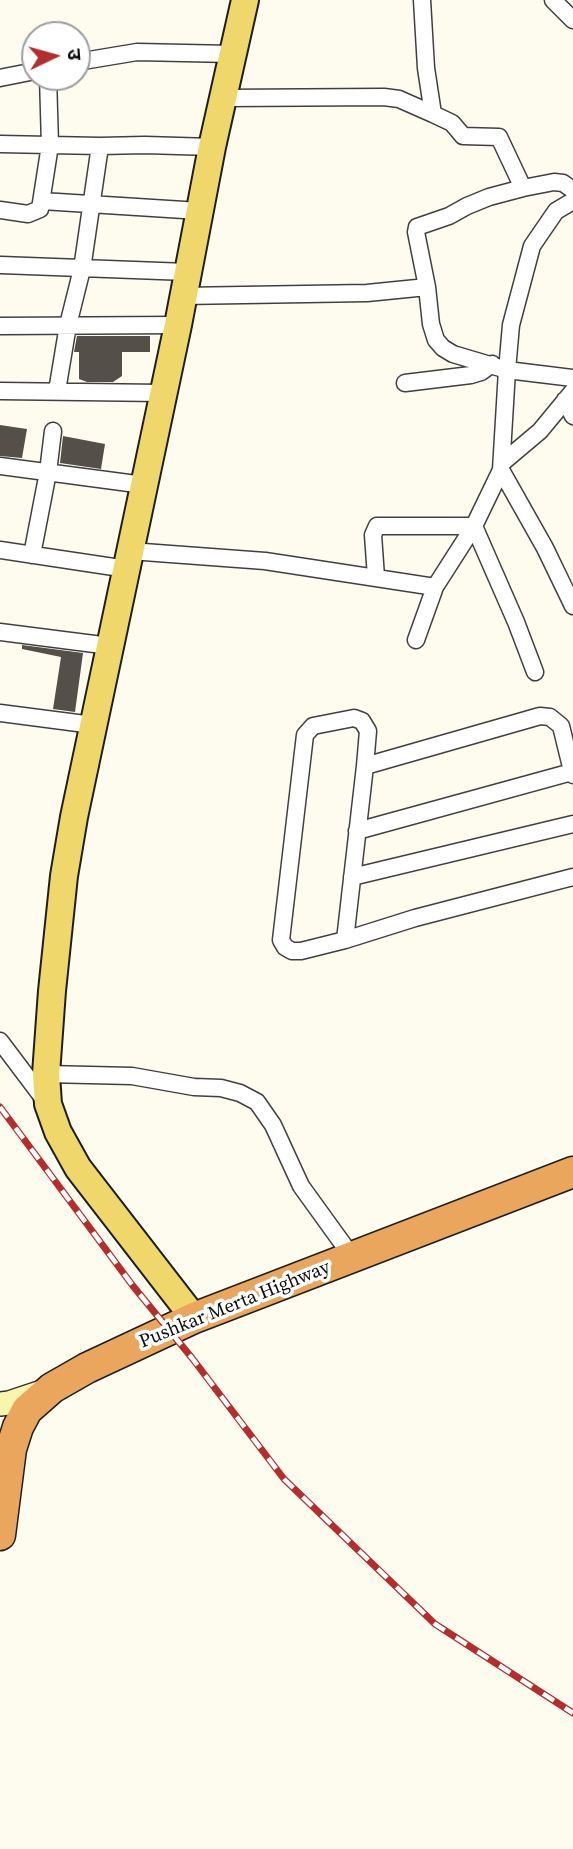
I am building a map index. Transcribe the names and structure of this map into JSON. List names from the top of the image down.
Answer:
{
  "streets": {
    "highway": ["Pushkar Merta Highway"]
  },
  "north": "right"
}
